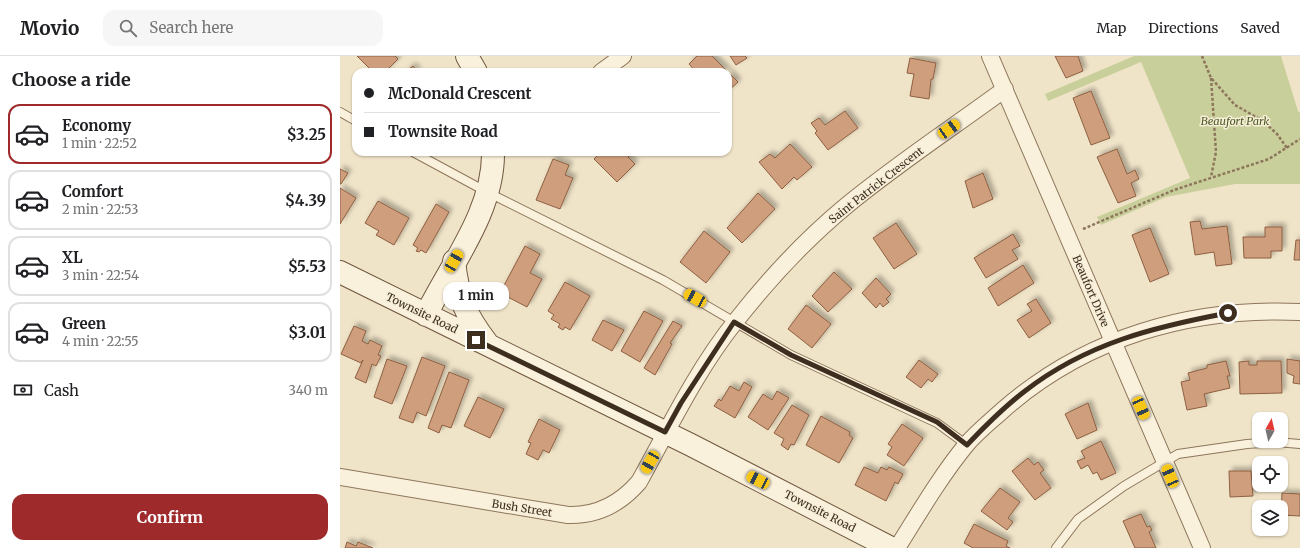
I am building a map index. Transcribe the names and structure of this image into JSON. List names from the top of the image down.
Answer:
{
  "streets": {
    "street": [
      "Saint Patrick Crescent",
      "Beaufort Drive",
      "Townsite Road",
      "Bush Street"
    ]
  },
  "crossings": [
    ["Saint Patrick Crescent", "Beaufort Drive"],
    ["Saint Patrick Crescent", "Townsite Road"],
    ["Saint Patrick Crescent", "Bush Street"],
    ["Townsite Road", "Bush Street"]
  ],
  "parks": ["Beaufort Park"],
  "north": "top",
  "page": {
    "header": "Movio",
    "search": "Search here",
    "nav": ["Map", "Directions", "Saved"],
    "heading": "Choose a ride",
    "banner": ["McDonald Crescent", "Townsite Road"],
    "list": [
      {
        "name": "Economy",
        "note": "1 min · 22:52",
        "value": "$3.25"
      },
      {
        "name": "Comfort",
        "note": "2 min · 22:53",
        "value": "$4.39"
      },
      {
        "name": "XL",
        "note": "3 min · 22:54",
        "value": "$5.53"
      },
      {
        "name": "Green",
        "note": "4 min · 22:55",
        "value": "$3.01"
      }
    ],
    "bubble": "1 min",
    "pay": ["Cash", "340 m"],
    "buttons": "Confirm"
  }
}
